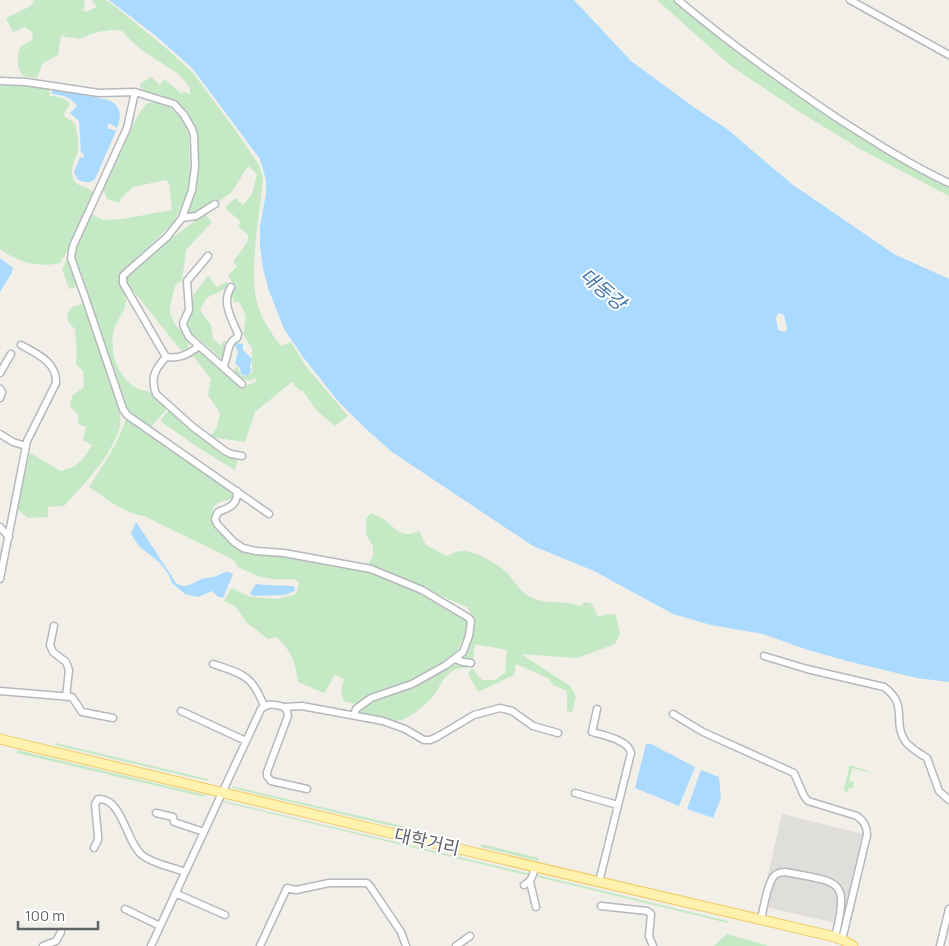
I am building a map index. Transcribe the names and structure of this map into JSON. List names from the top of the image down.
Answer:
{
  "streets": {
    "main road": ["대학거리"]
  },
  "water": ["대동강"],
  "scale_bar": "100 m"
}
